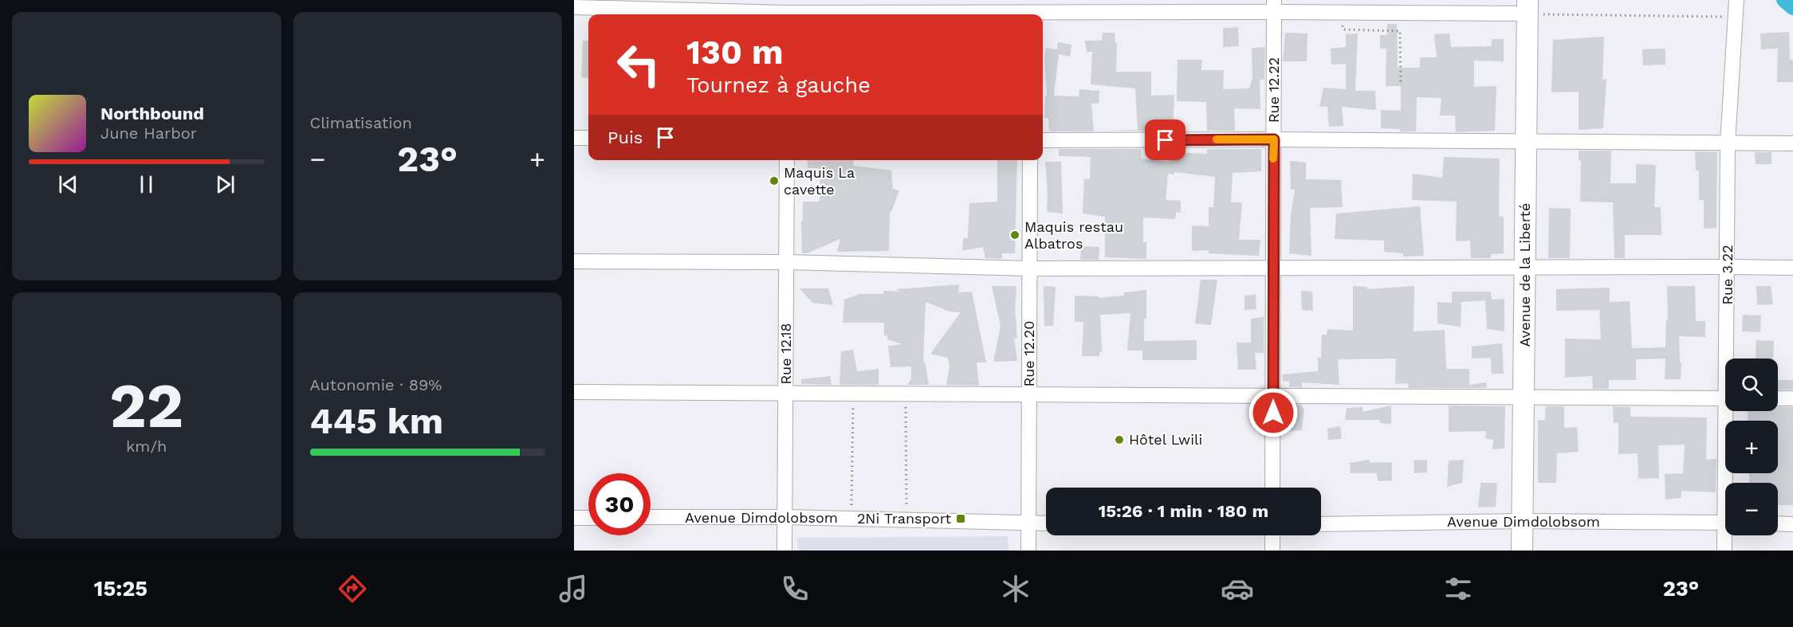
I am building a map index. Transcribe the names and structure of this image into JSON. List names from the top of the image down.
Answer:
{
  "streets": {
    "main road": ["Avenue de la Liberté"],
    "street": [
      "Rue 12.22",
      "Rue 3.22",
      "Rue 12.18",
      "Rue 12.20",
      "Avenue Dimdolobsom"
    ]
  },
  "crossings": [
    ["Avenue de la Liberté", "Avenue Dimdolobsom"],
    ["Rue 12.18", "Avenue Dimdolobsom"],
    ["Rue 12.20", "Avenue Dimdolobsom"]
  ],
  "places": {
    "other": ["Maquis La cavette", "Maquis restau Albatros", "Hôtel Lwili"],
    "transit": ["2Ni Transport"]
  },
  "page": {
    "tile": [
      "Climatisation",
      ["22", "km/h"],
      ["Autonomie · 89%", "445 km"]
    ],
    "turn": ["130 m", "Tournez à gauche"],
    "song": ["Northbound", "June Harbor"],
    "then": "Puis",
    "heat": ["−", "23°", "+"],
    "map_buttons": ["+", "−"],
    "limit": "30",
    "trip": "15:26 · 1 min · 180 m",
    "tabs": ["15:25", "23°"]
  }
}
